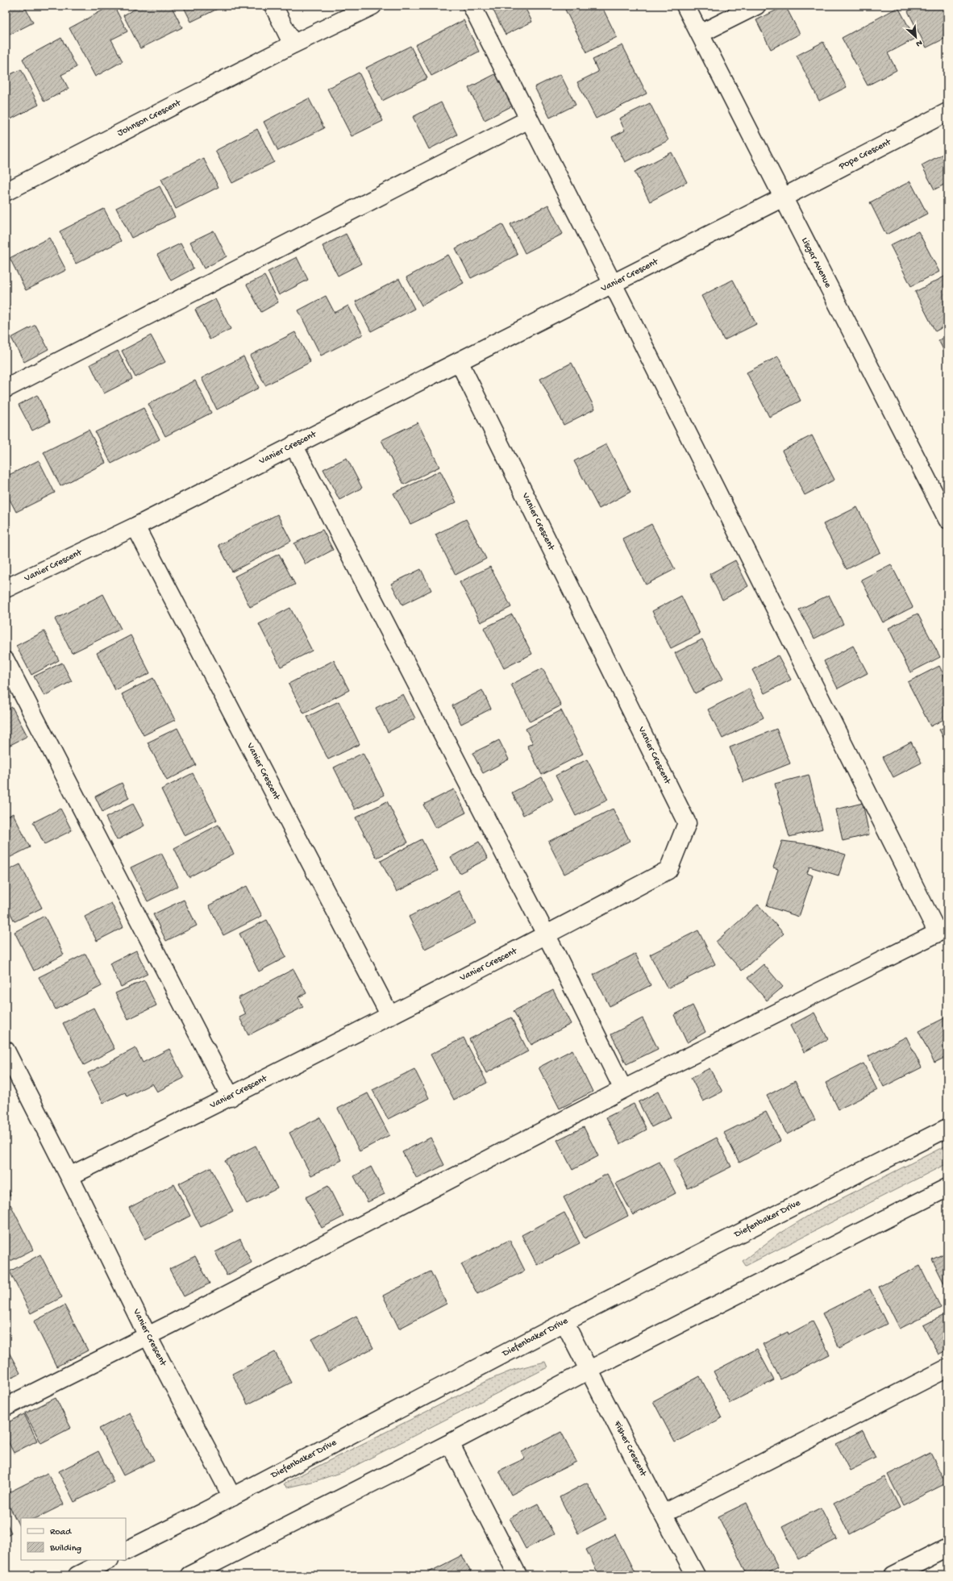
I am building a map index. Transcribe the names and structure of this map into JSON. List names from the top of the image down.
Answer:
{
  "streets": {
    "street": [
      "Johnson Crescent",
      "Pope Crescent",
      "Lisgar Avenue",
      "Vanier Crescent",
      "Diefenbaker Drive",
      "Fisher Crescent"
    ]
  },
  "crossings": [
    ["Pope Crescent", "Lisgar Avenue"],
    ["Pope Crescent", "Vanier Crescent"],
    ["Lisgar Avenue", "Vanier Crescent"],
    ["Vanier Crescent", "Diefenbaker Drive"],
    ["Diefenbaker Drive", "Fisher Crescent"]
  ],
  "legend": ["Road", "Building"],
  "north": "bottom right"
}
